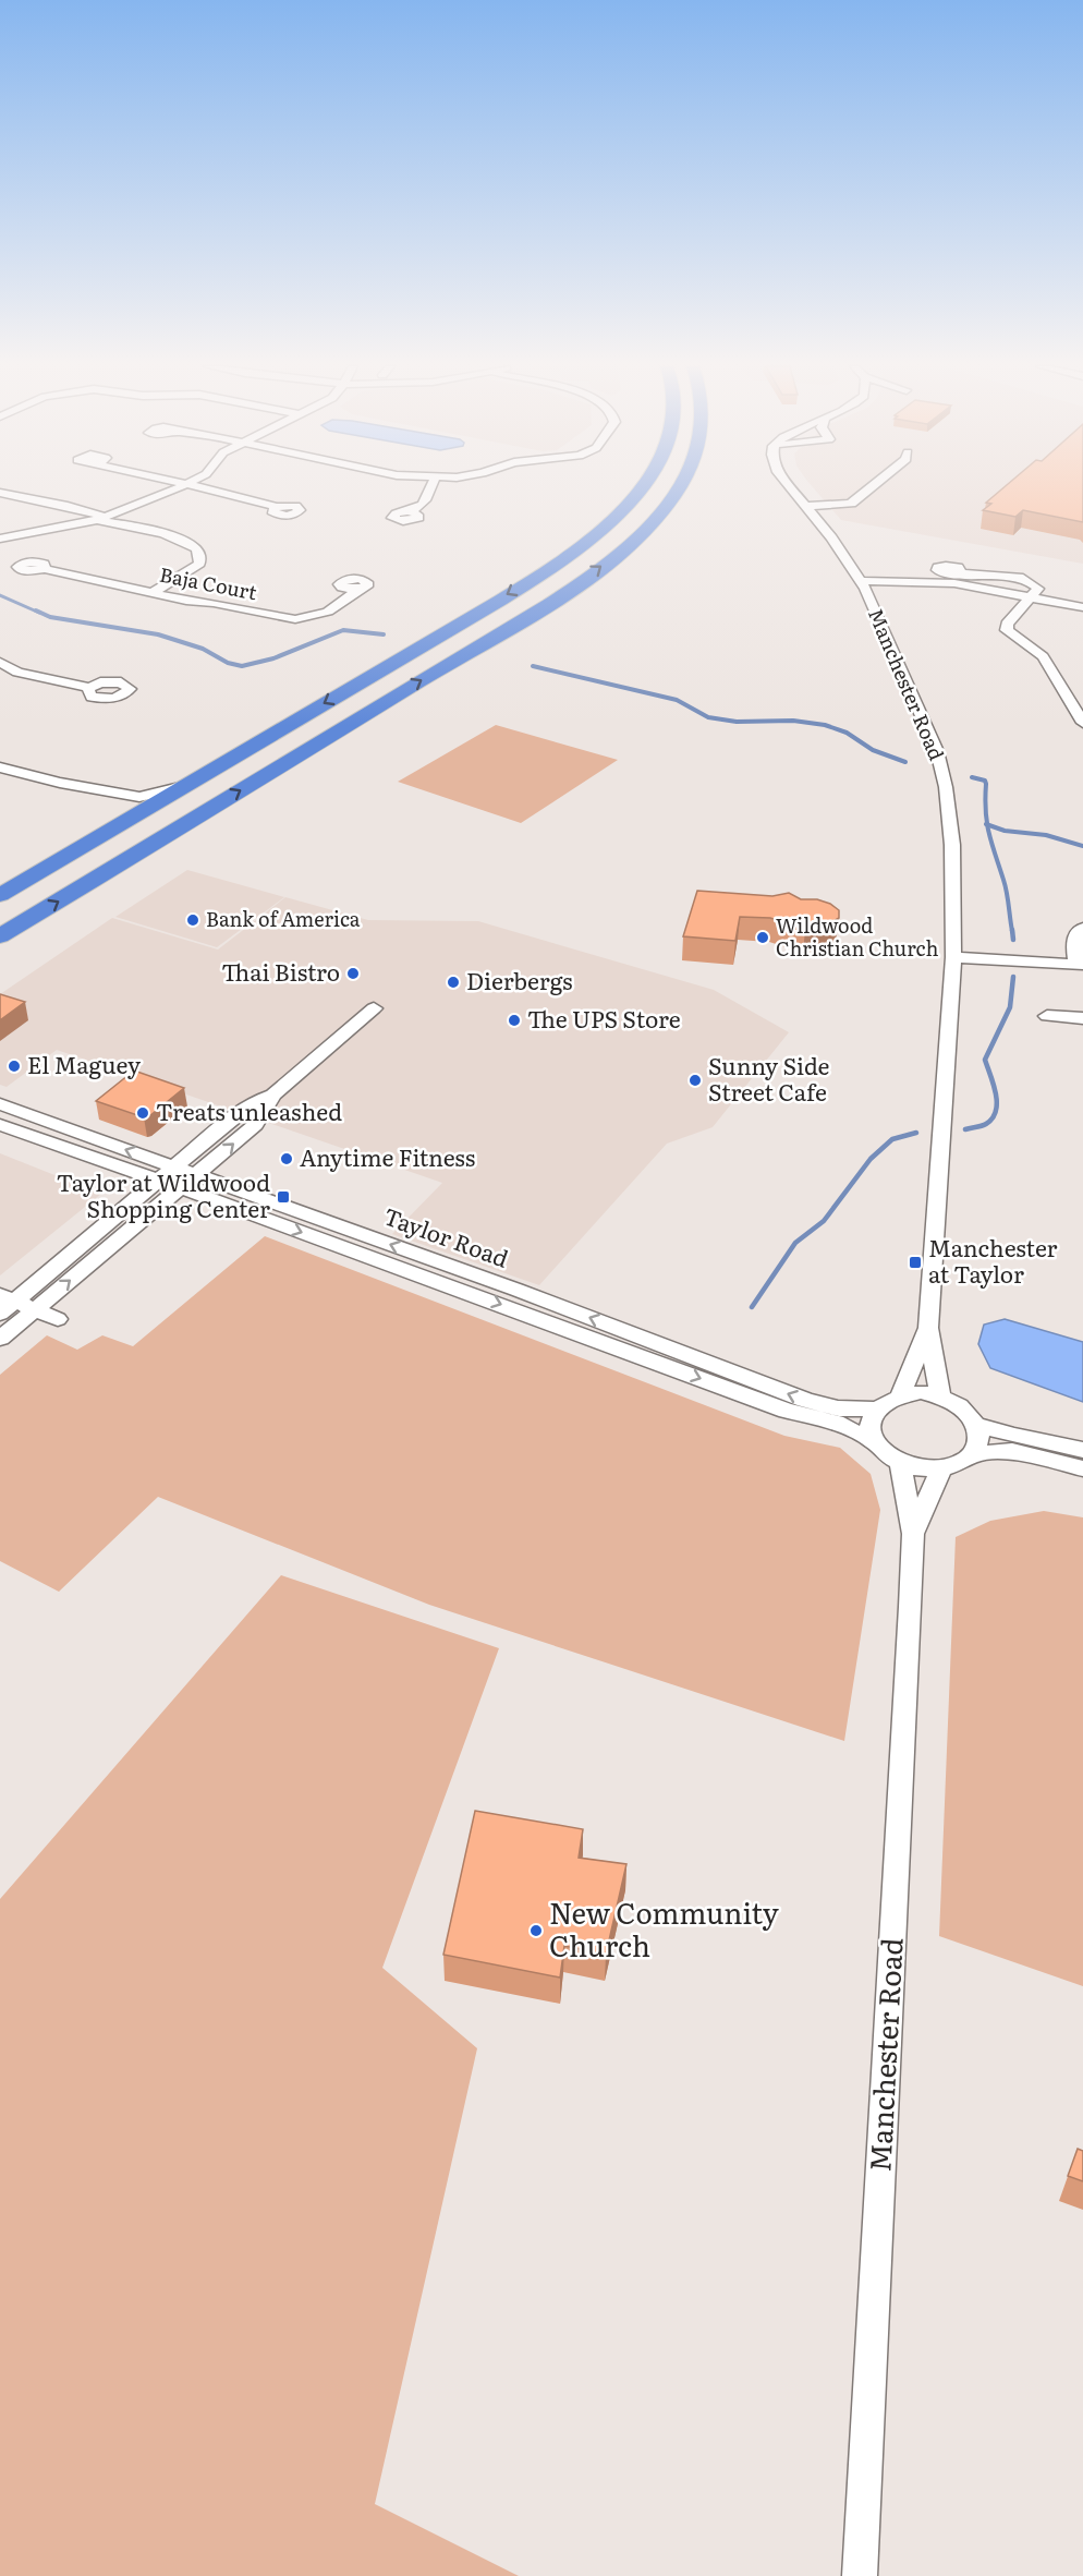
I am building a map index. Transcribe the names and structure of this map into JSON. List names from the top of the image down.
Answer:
{
  "streets": {
    "street": ["Baja Court", "Manchester Road", "Taylor Road"]
  },
  "crossings": [
    ["Manchester Road", "Taylor Road"]
  ],
  "places": {
    "other": [
      "Bank of America",
      "Wildwood Christian Church",
      "Thai Bistro",
      "Dierbergs",
      "The UPS Store",
      "El Maguey",
      "Sunny Side Street Cafe",
      "Treats unleashed",
      "Anytime Fitness",
      "New Community Church"
    ],
    "transit": ["Taylor at Wildwood Shopping Center", "Manchester at Taylor"]
  }
}
